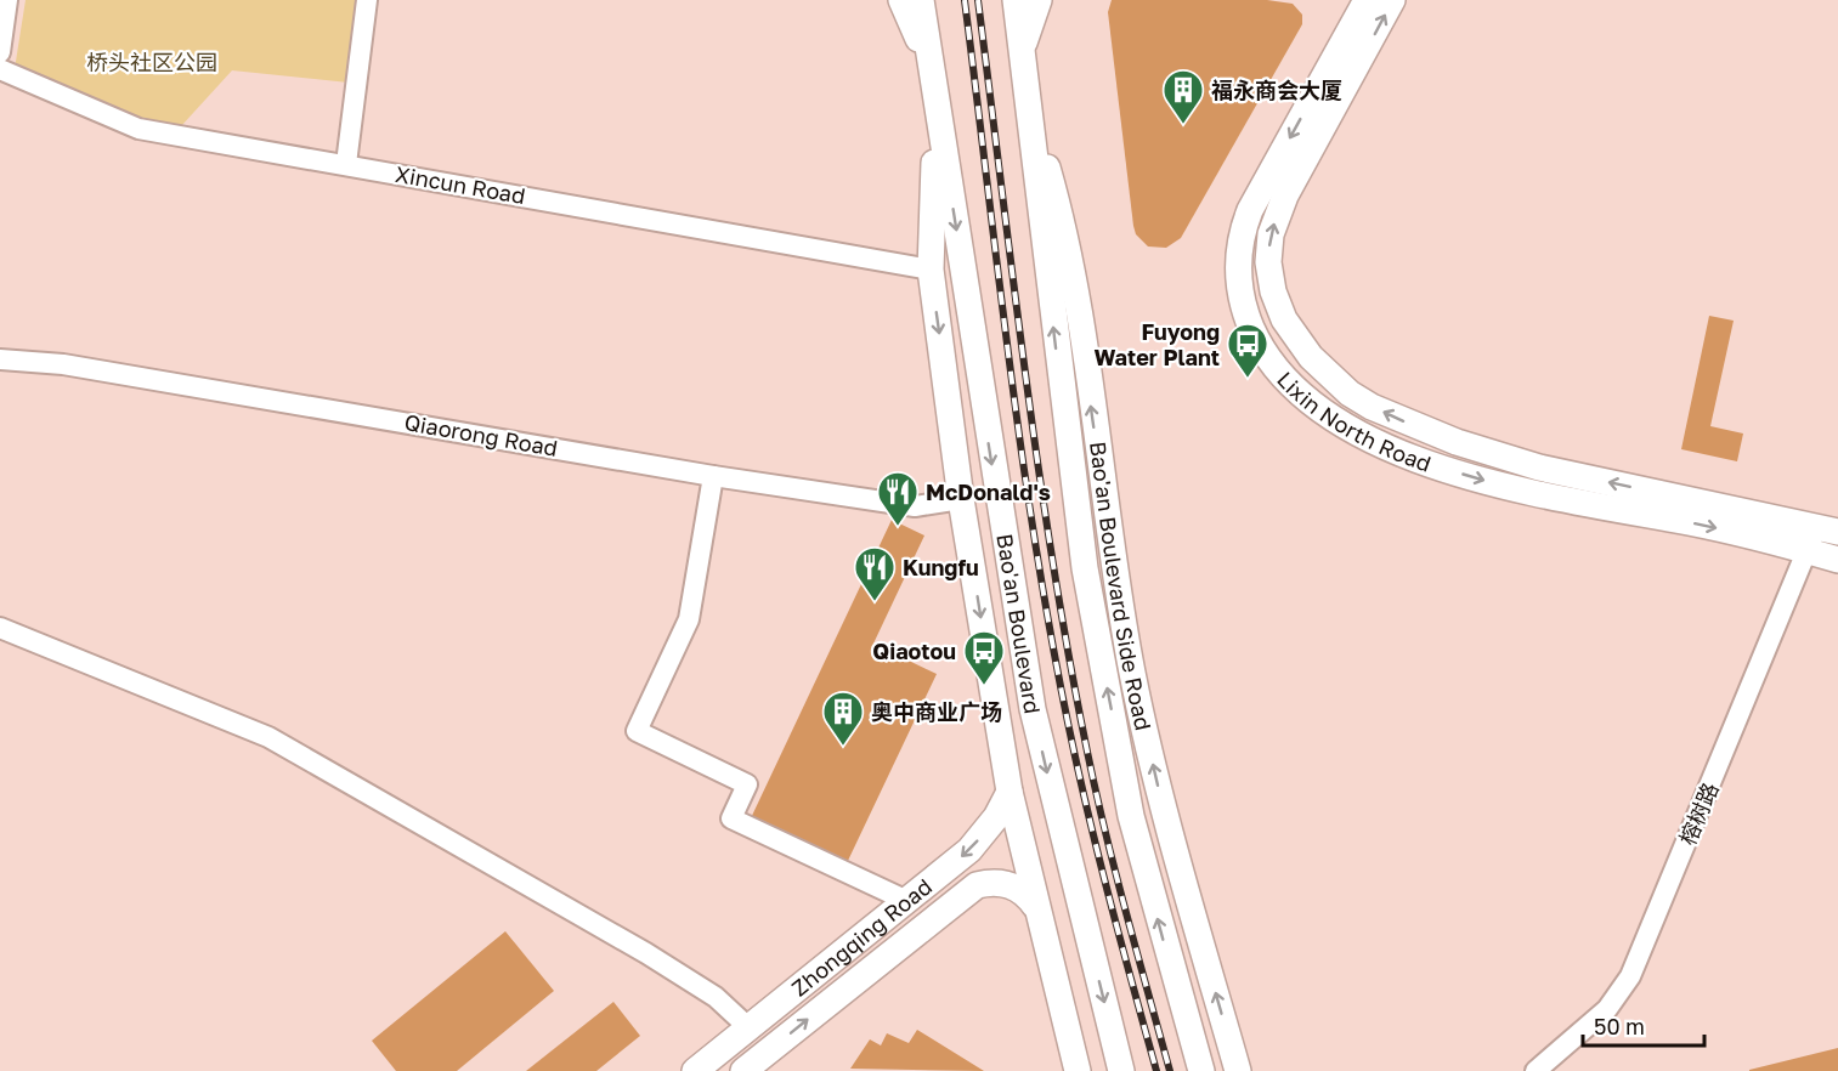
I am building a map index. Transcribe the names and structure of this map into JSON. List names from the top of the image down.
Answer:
{
  "streets": {
    "main road": [
      "Lixin North Road",
      "Bao'an Boulevard Side Road",
      "Bao'an Boulevard",
      "Zhongqing Road"
    ],
    "street": ["Xincun Road", "Qiaorong Road", "榕树路"]
  },
  "crossings": [
    ["Lixin North Road", "榕树路"]
  ],
  "parks": ["桥头社区公园"],
  "places": {
    "building": ["福永商会大厦", "奥中商业广场"],
    "bus stop": ["Fuyong Water Plant", "Qiaotou"],
    "restaurant": ["McDonald's", "Kungfu"]
  },
  "scale_bar": "50 m"
}
